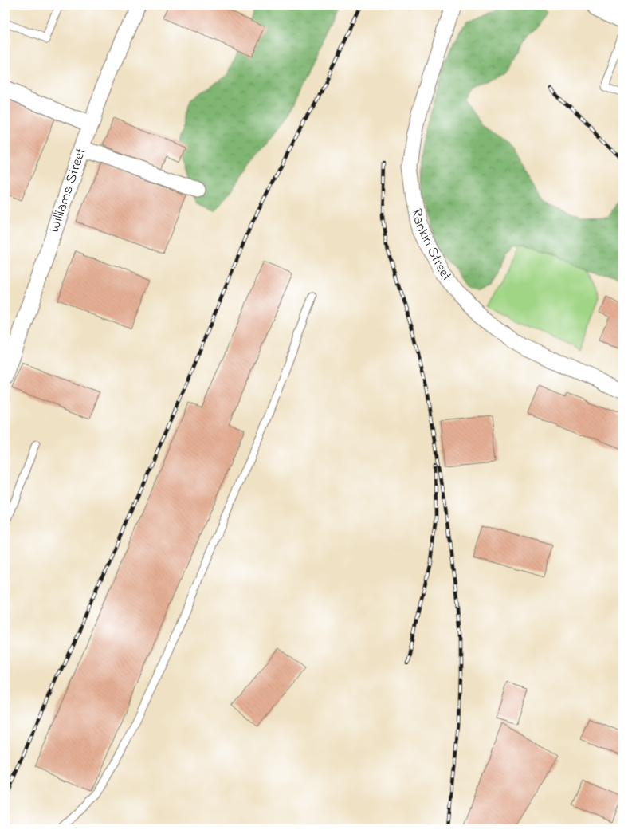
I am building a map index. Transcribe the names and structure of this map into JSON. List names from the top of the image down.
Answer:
{
  "streets": {
    "street": ["Williams Street", "Rankin Street"]
  }
}
